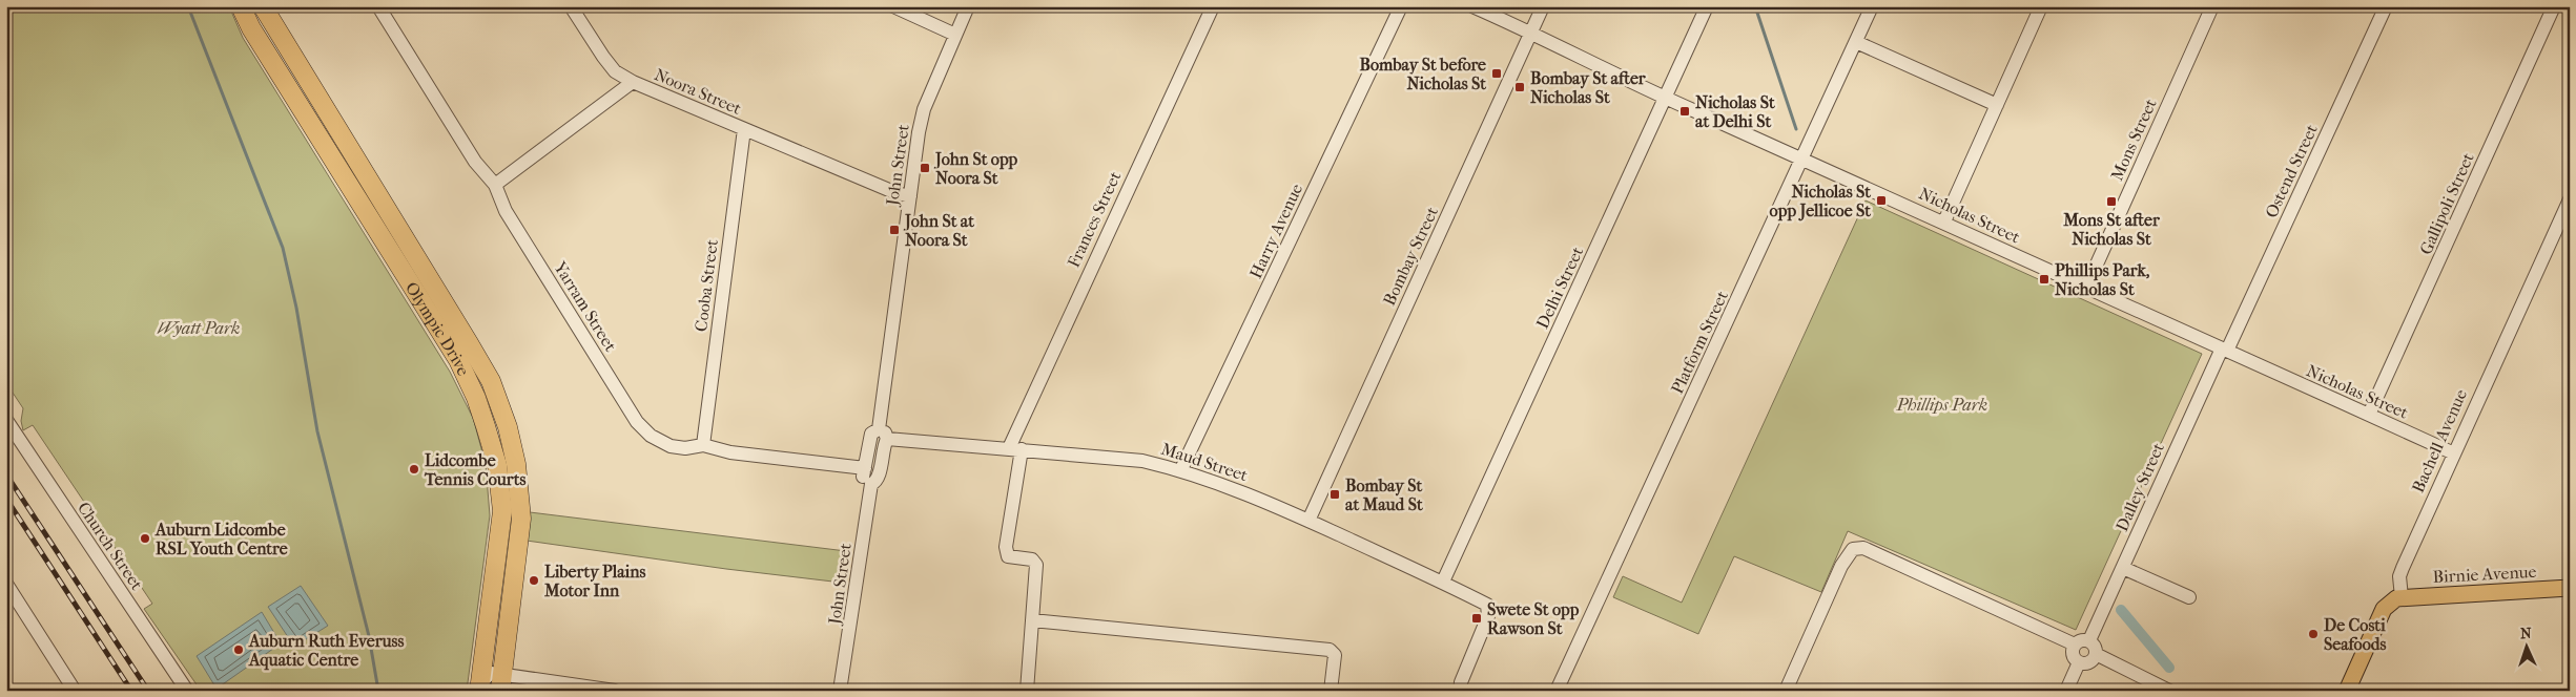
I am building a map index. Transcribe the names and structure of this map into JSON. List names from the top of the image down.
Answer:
{
  "streets": {
    "highway": ["Olympic Drive"],
    "main road": ["Birnie Avenue"],
    "street": [
      "Noora Street",
      "Mons Street",
      "John Street",
      "Ostend Street",
      "Gallipoli Street",
      "Nicholas Street",
      "Frances Street",
      "Harry Avenue",
      "Bombay Street",
      "Cooba Street",
      "Delhi Street",
      "Yarram Street",
      "Platform Street",
      "Bachell Avenue",
      "Maud Street",
      "Dalley Street",
      "Church Street"
    ]
  },
  "crossings": [
    ["Noora Street", "John Street"],
    ["Noora Street", "Cooba Street"],
    ["Noora Street", "Yarram Street"],
    ["Mons Street", "Nicholas Street"],
    ["John Street", "Maud Street"],
    ["Ostend Street", "Nicholas Street"],
    ["Ostend Street", "Dalley Street"],
    ["Gallipoli Street", "Nicholas Street"],
    ["Nicholas Street", "Bombay Street"],
    ["Nicholas Street", "Delhi Street"],
    ["Nicholas Street", "Platform Street"],
    ["Nicholas Street", "Bachell Avenue"],
    ["Nicholas Street", "Dalley Street"],
    ["Frances Street", "Maud Street"],
    ["Harry Avenue", "Maud Street"],
    ["Bombay Street", "Maud Street"],
    ["Cooba Street", "Yarram Street"],
    ["Delhi Street", "Maud Street"],
    ["Bachell Avenue", "Birnie Avenue"]
  ],
  "parks": ["Wyatt Park", "Phillips Park"],
  "places": {
    "transit": [
      "Bombay St before Nicholas St",
      "Bombay St after Nicholas St",
      "Nicholas St at Delhi St",
      "John St opp Noora St",
      "Nicholas St opp Jellicoe St",
      "Mons St after Nicholas St",
      "John St at Noora St",
      "Phillips Park, Nicholas St",
      "Bombay St at Maud St",
      "Swete St opp Rawson St"
    ],
    "other": [
      "Lidcombe Tennis Courts",
      "Auburn Lidcombe RSL Youth Centre",
      "Liberty Plains Motor Inn",
      "De Costi Seafoods",
      "Auburn Ruth Everuss Aquatic Centre"
    ]
  },
  "north": "top"
}
